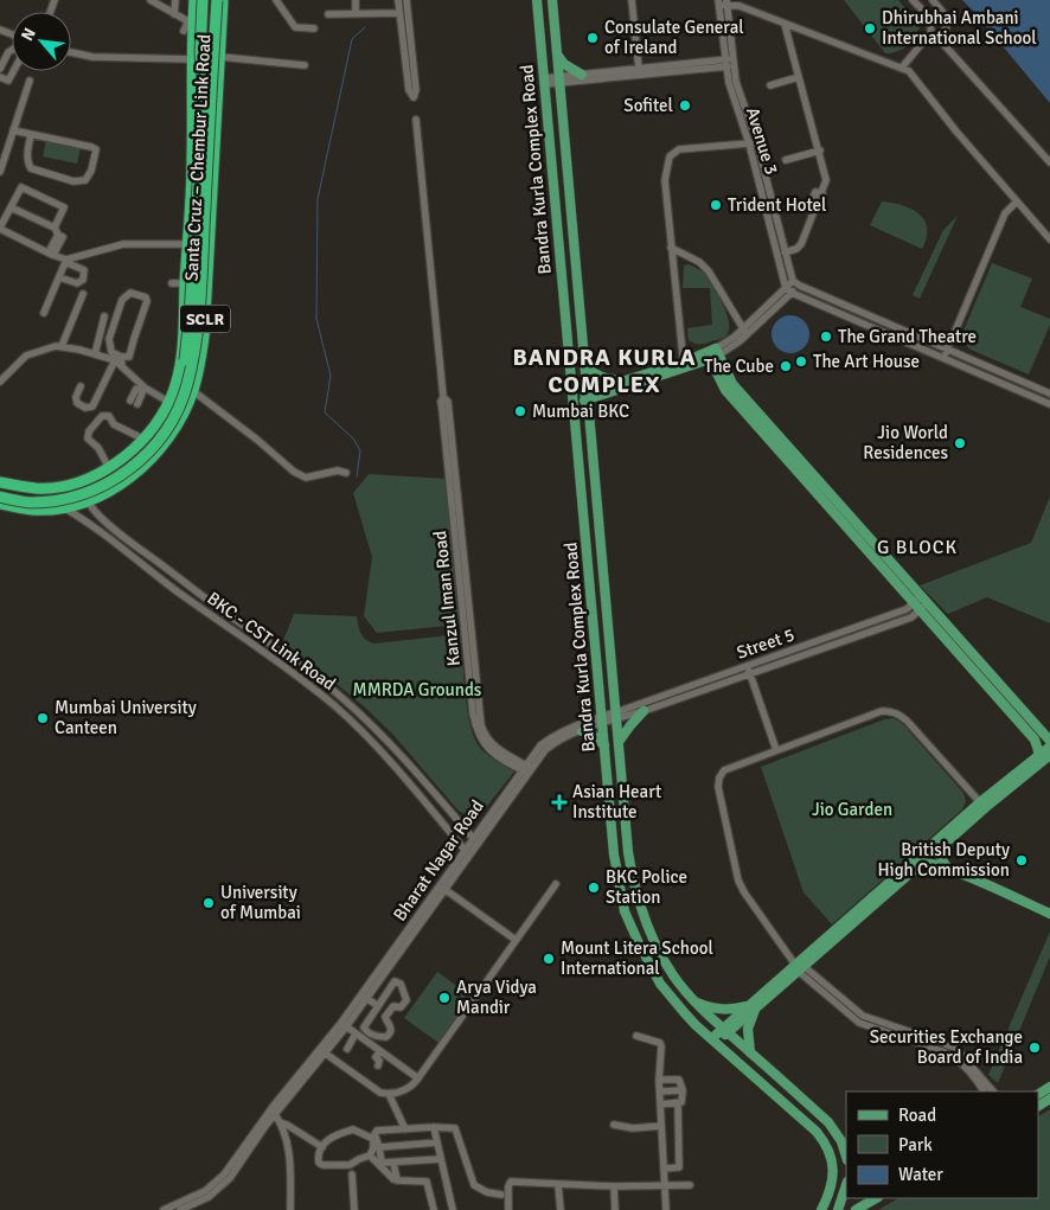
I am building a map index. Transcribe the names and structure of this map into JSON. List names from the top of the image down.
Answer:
{
  "streets": {
    "highway": ["Santa Cruz – Chembur Link Road", "SCLR"],
    "main road": ["Bandra Kurla Complex Road"],
    "street": [
      "Avenue 3",
      "Kanzul Iman Road",
      "BKC - CST Link Road",
      "Street 5",
      "Bharat Nagar Road"
    ]
  },
  "crossings": [
    ["Santa Cruz – Chembur Link Road", "BKC - CST Link Road"],
    ["Bandra Kurla Complex Road", "Street 5"],
    ["Bandra Kurla Complex Road", "Bharat Nagar Road"],
    ["Kanzul Iman Road", "Bharat Nagar Road"],
    ["BKC - CST Link Road", "Bharat Nagar Road"]
  ],
  "districts": ["BANDRA KURLA COMPLEX", "G BLOCK"],
  "parks": ["MMRDA Grounds", "Jio Garden"],
  "places": {
    "other": [
      "Dhirubhai Ambani International School",
      "Consulate General of Ireland",
      "Sofitel",
      "Trident Hotel",
      "The Grand Theatre",
      "The Art House",
      "The Cube",
      "Mumbai BKC",
      "Jio World Residences",
      "Mumbai University Canteen",
      "British Deputy High Commission",
      "BKC Police Station",
      "University of Mumbai",
      "Mount Litera School International",
      "Arya Vidya Mandir",
      "Securities Exchange Board of India"
    ],
    "health": ["Asian Heart Institute"]
  },
  "legend": ["Road", "Park", "Water"],
  "north": "top left"
}
